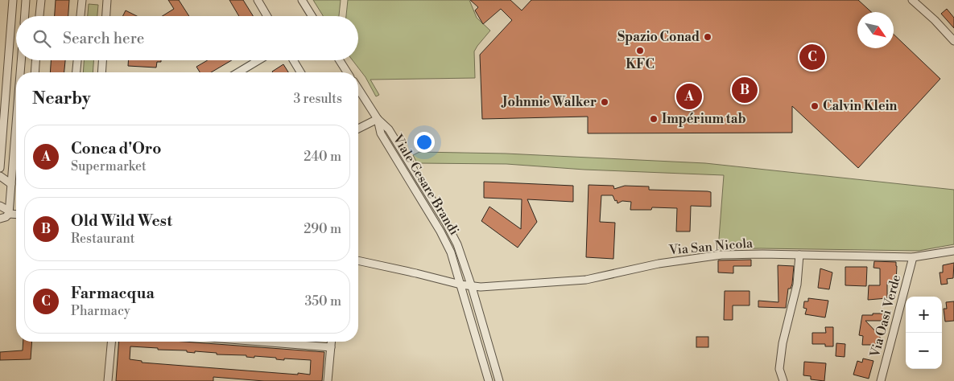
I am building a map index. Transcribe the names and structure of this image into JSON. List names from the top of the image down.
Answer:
{
  "streets": {
    "street": ["Viale Cesare Brandi", "Via San Nicola", "Via Oasi Verde"]
  },
  "crossings": [
    ["Viale Cesare Brandi", "Via San Nicola"],
    ["Via San Nicola", "Via Oasi Verde"]
  ],
  "places": [
    "Spazio Conad",
    "KFC",
    "Johnnie Walker",
    "Calvin Klein",
    "Impérium tab"
  ],
  "north": "bottom right",
  "page": {
    "search": "Search here",
    "pins": ["C", "B", "A"],
    "heading": ["Nearby", "3 results"],
    "list": [
      {
        "mark": "A",
        "name": "Conca d'Oro",
        "note": "Supermarket",
        "value": "240 m"
      },
      {
        "mark": "B",
        "name": "Old Wild West",
        "note": "Restaurant",
        "value": "290 m"
      },
      {
        "mark": "C",
        "name": "Farmacqua",
        "note": "Pharmacy",
        "value": "350 m"
      }
    ],
    "map_buttons": ["+", "−"]
  }
}
